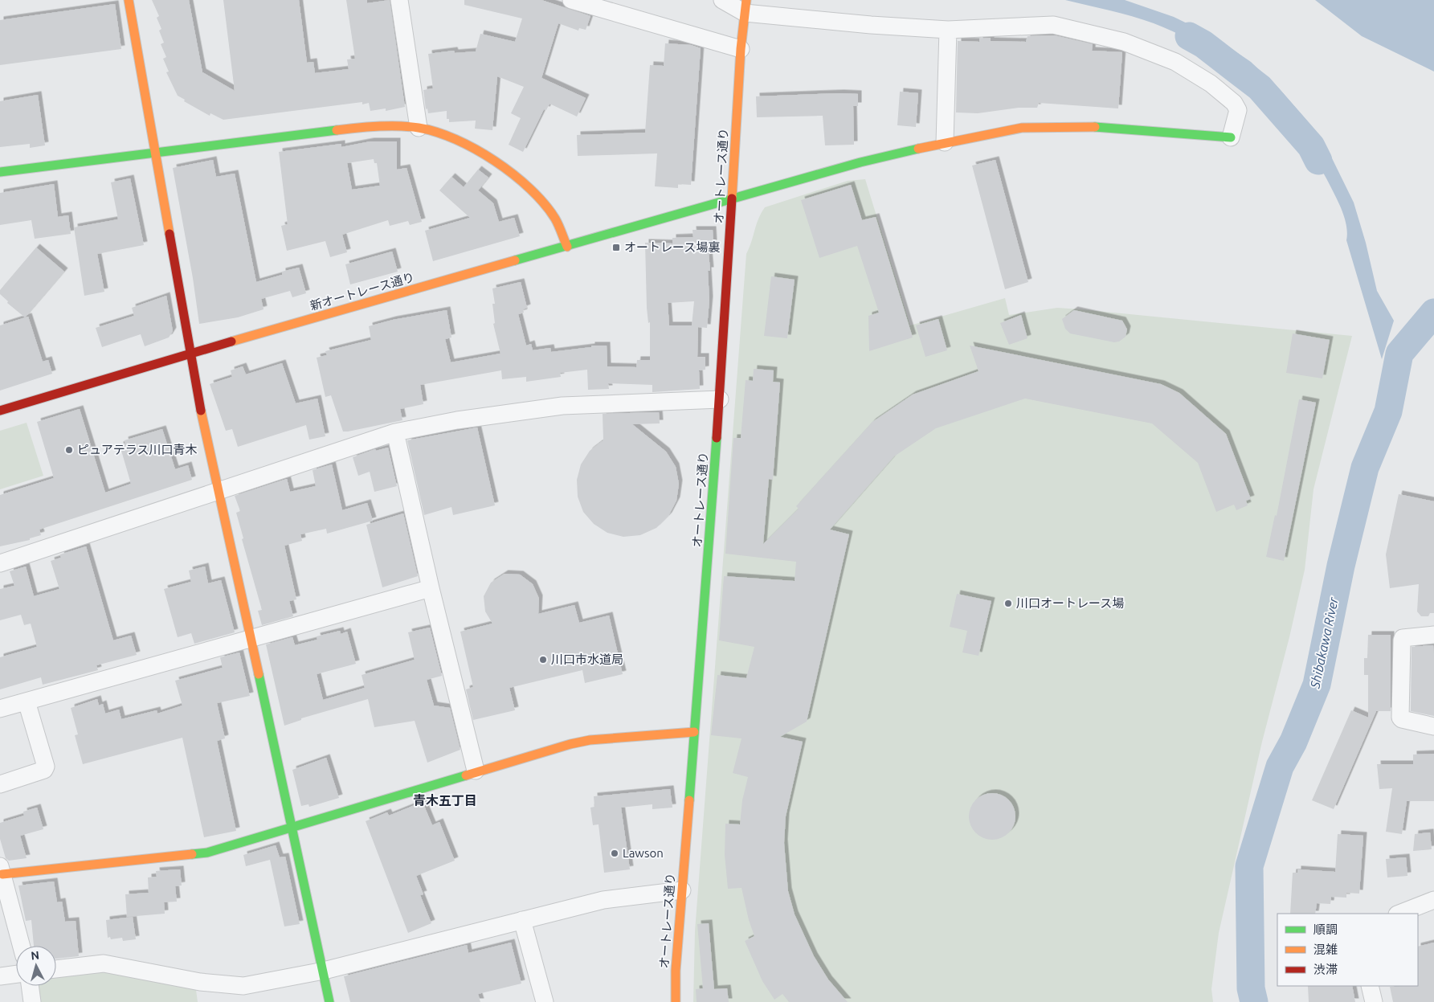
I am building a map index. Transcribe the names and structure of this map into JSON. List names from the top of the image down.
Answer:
{
  "streets": {
    "street": ["オートレース通り", "新オートレース通り"]
  },
  "crossings": [
    ["オートレース通り", "新オートレース通り"]
  ],
  "districts": ["青木五丁目"],
  "water": ["Shibakawa River"],
  "places": {
    "transit": ["オートレース場裏"],
    "other": [
      "ピュアテラス川口青木",
      "川口オートレース場",
      "川口市水道局",
      "Lawson"
    ]
  },
  "legend": ["順調", "混雑", "渋滞"],
  "north": "top"
}
